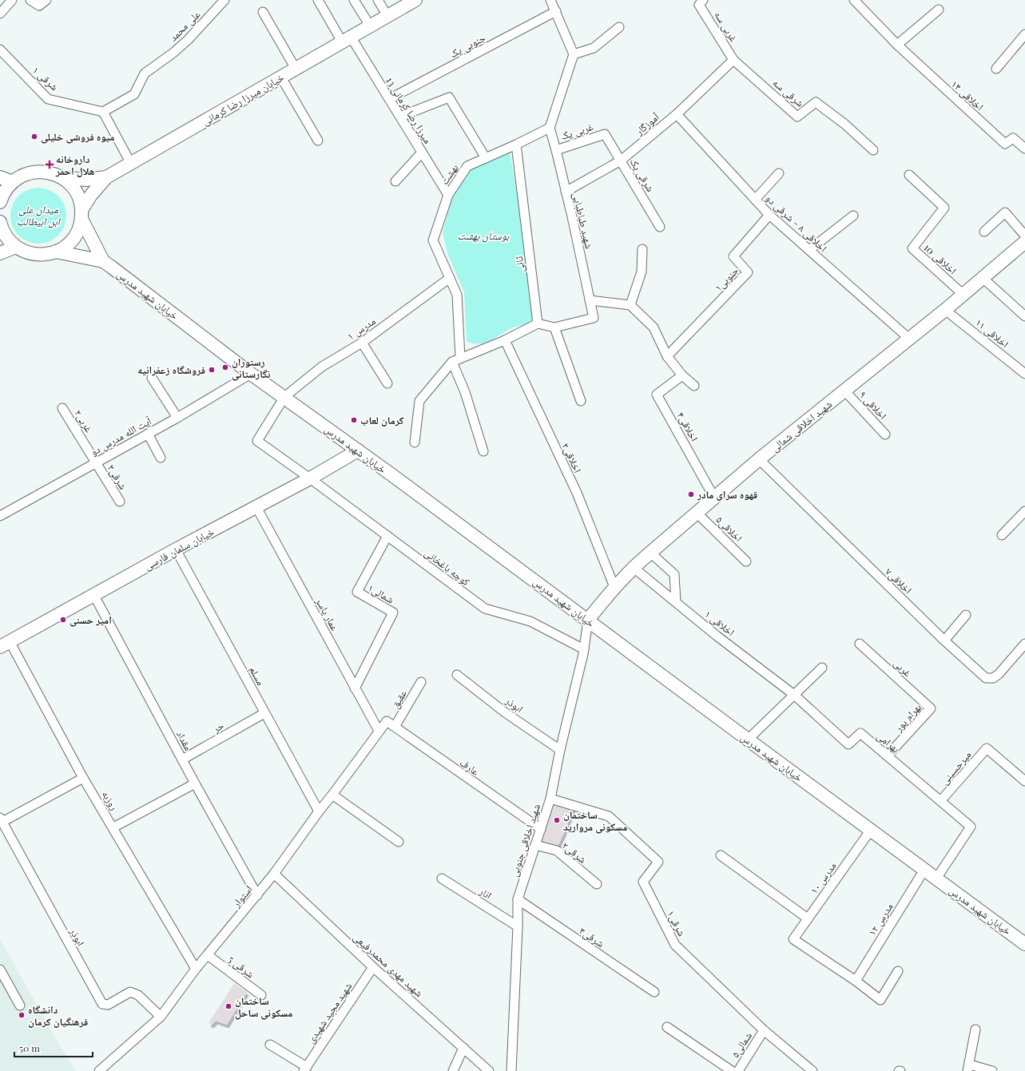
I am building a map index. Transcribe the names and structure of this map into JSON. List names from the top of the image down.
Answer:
{
  "streets": {
    "main road": [
      "خیابان میرزا رضا کرمانی",
      "خیابان شهید مدرس",
      "شهید اخلاقی شمالی",
      "خیابان سلمان فارسی"
    ],
    "street": [
      "علی محمد",
      "غربی سه",
      "جنوبی یک",
      "شرقی ۱",
      "شرقی سه",
      "اخلاقی ۱۴",
      "میرزا رضا کرمانی 13",
      "آموزگار",
      "غربی یک",
      "بهشت",
      "شرقی یک",
      "شهید طباطبایی",
      "اخلاقی ۸ - شرقی دو",
      "اخلاقی 10",
      "ثانی",
      "جنوبی۱",
      "مدرس ۱",
      "اخلاقی ۱۱",
      "اخلاقی ۹",
      "غربی۲",
      "اخلاقی۴",
      "آیت الله مدرس دو",
      "اخلاقی۲",
      "شرقی۲",
      "اخلاقی۵",
      "کوچه باغخانی",
      "اخلاقی۷",
      "شمالی۱",
      "عمار یاسر",
      "اخلاقی ۱",
      "غربی",
      "مسلم",
      "عقیق",
      "ابوذر",
      "بهرام پور",
      "حر",
      "مقداد",
      "بهرامی",
      "عارف",
      "میرحسینی",
      "روزبه",
      "شهید اخلاقی جنوبی",
      "مدرس ۱۰",
      "انار",
      "استوار",
      "مدرس ۱۲",
      "شرقی۱",
      "شرقی۳",
      "شهید مهدی محمدرفیعی",
      "شرقی 5",
      "شهید مجید شهیدی",
      "شمالی۵"
    ]
  },
  "crossings": [
    ["علی محمد", "شرقی ۱"],
    ["غربی سه", "شرقی سه"],
    ["غربی سه", "آموزگار"],
    ["جنوبی یک", "میرزا رضا کرمانی 13"],
    ["شرقی سه", "آموزگار"],
    ["خیابان میرزا رضا کرمانی", "میرزا رضا کرمانی 13"],
    ["خیابان میرزا رضا کرمانی", "خیابان شهید مدرس"],
    ["میرزا رضا کرمانی 13", "بهشت"],
    ["آموزگار", "شرقی یک"],
    ["آموزگار", "شهید طباطبایی"],
    ["آموزگار", "اخلاقی ۸ - شرقی دو"],
    ["غربی یک", "شرقی یک"],
    ["غربی یک", "شهید طباطبایی"],
    ["بهشت", "شهید طباطبایی"],
    ["بهشت", "ثانی"],
    ["بهشت", "مدرس ۱"],
    ["اخلاقی ۸ - شرقی دو", "جنوبی۱"],
    ["اخلاقی ۸ - شرقی دو", "شهید اخلاقی شمالی"],
    ["اخلاقی 10", "شهید اخلاقی شمالی"],
    ["خیابان شهید مدرس", "مدرس ۱"],
    ["خیابان شهید مدرس", "شهید اخلاقی شمالی"],
    ["خیابان شهید مدرس", "آیت الله مدرس دو"],
    ["خیابان شهید مدرس", "خیابان سلمان فارسی"],
    ["خیابان شهید مدرس", "بهرامی"],
    ["خیابان شهید مدرس", "شهید اخلاقی جنوبی"],
    ["خیابان شهید مدرس", "مدرس ۱۰"],
    ["خیابان شهید مدرس", "مدرس ۱۲"],
    ["مدرس ۱", "خیابان سلمان فارسی"],
    ["مدرس ۱", "کوچه باغخانی"],
    ["اخلاقی ۱۱", "شهید اخلاقی شمالی"],
    ["اخلاقی ۹", "شهید اخلاقی شمالی"],
    ["غربی۲", "آیت الله مدرس دو"],
    ["غربی۲", "شرقی۲"],
    ["شهید اخلاقی شمالی", "اخلاقی۴"],
    ["شهید اخلاقی شمالی", "اخلاقی۲"],
    ["شهید اخلاقی شمالی", "اخلاقی۵"],
    ["شهید اخلاقی شمالی", "اخلاقی۷"],
    ["شهید اخلاقی شمالی", "اخلاقی ۱"],
    ["شهید اخلاقی شمالی", "شهید اخلاقی جنوبی"],
    ["آیت الله مدرس دو", "شرقی۲"],
    ["شرقی۲", "شهید اخلاقی جنوبی"],
    ["خیابان سلمان فارسی", "کوچه باغخانی"],
    ["خیابان سلمان فارسی", "عمار یاسر"],
    ["خیابان سلمان فارسی", "مسلم"],
    ["خیابان سلمان فارسی", "مقداد"],
    ["خیابان سلمان فارسی", "روزبه"],
    ["کوچه باغخانی", "شمالی۱"],
    ["کوچه باغخانی", "شهید اخلاقی جنوبی"],
    ["شمالی۱", "عمار یاسر"],
    ["عمار یاسر", "استوار"],
    ["اخلاقی ۱", "بهرامی"],
    ["غربی", "بهرام پور"],
    ["مسلم", "حر"],
    ["مسلم", "استوار"],
    ["عقیق", "عارف"],
    ["ابوذر", "شهید اخلاقی جنوبی"],
    ["ابوذر", "استوار"],
    ["بهرام پور", "بهرامی"],
    ["حر", "مقداد"],
    ["مقداد", "استوار"],
    ["بهرامی", "میرحسینی"],
    ["عارف", "شهید اخلاقی جنوبی"],
    ["عارف", "استوار"],
    ["روزبه", "استوار"],
    ["شهید اخلاقی جنوبی", "انار"],
    ["شهید اخلاقی جنوبی", "شرقی۱"],
    ["شهید اخلاقی جنوبی", "شرقی۳"],
    ["مدرس ۱۰", "مدرس ۱۲"],
    ["استوار", "شهید مهدی محمدرفیعی"],
    ["استوار", "شرقی 5"],
    ["شرقی۱", "شمالی۵"],
    ["شهید مهدی محمدرفیعی", "شهید مجید شهیدی"]
  ],
  "parks": ["میدان علی ابن ابیطالب", "بوستان بهشت"],
  "places": {
    "other": [
      "میوه فروشی خلیلی",
      "رستوران نگارستانی",
      "فروشگاه زعفرانیه",
      "کرمان لعاب",
      "قهوه سرای مادر",
      "امیر حسنی",
      "ساختمان مسکونی مروارید",
      "ساختمان مسکونی ساحل",
      "دانشگاه فرهنگیان کرمان"
    ],
    "health": ["داروخانه هلال احمر"]
  },
  "scale_bar": "50 m"
}
